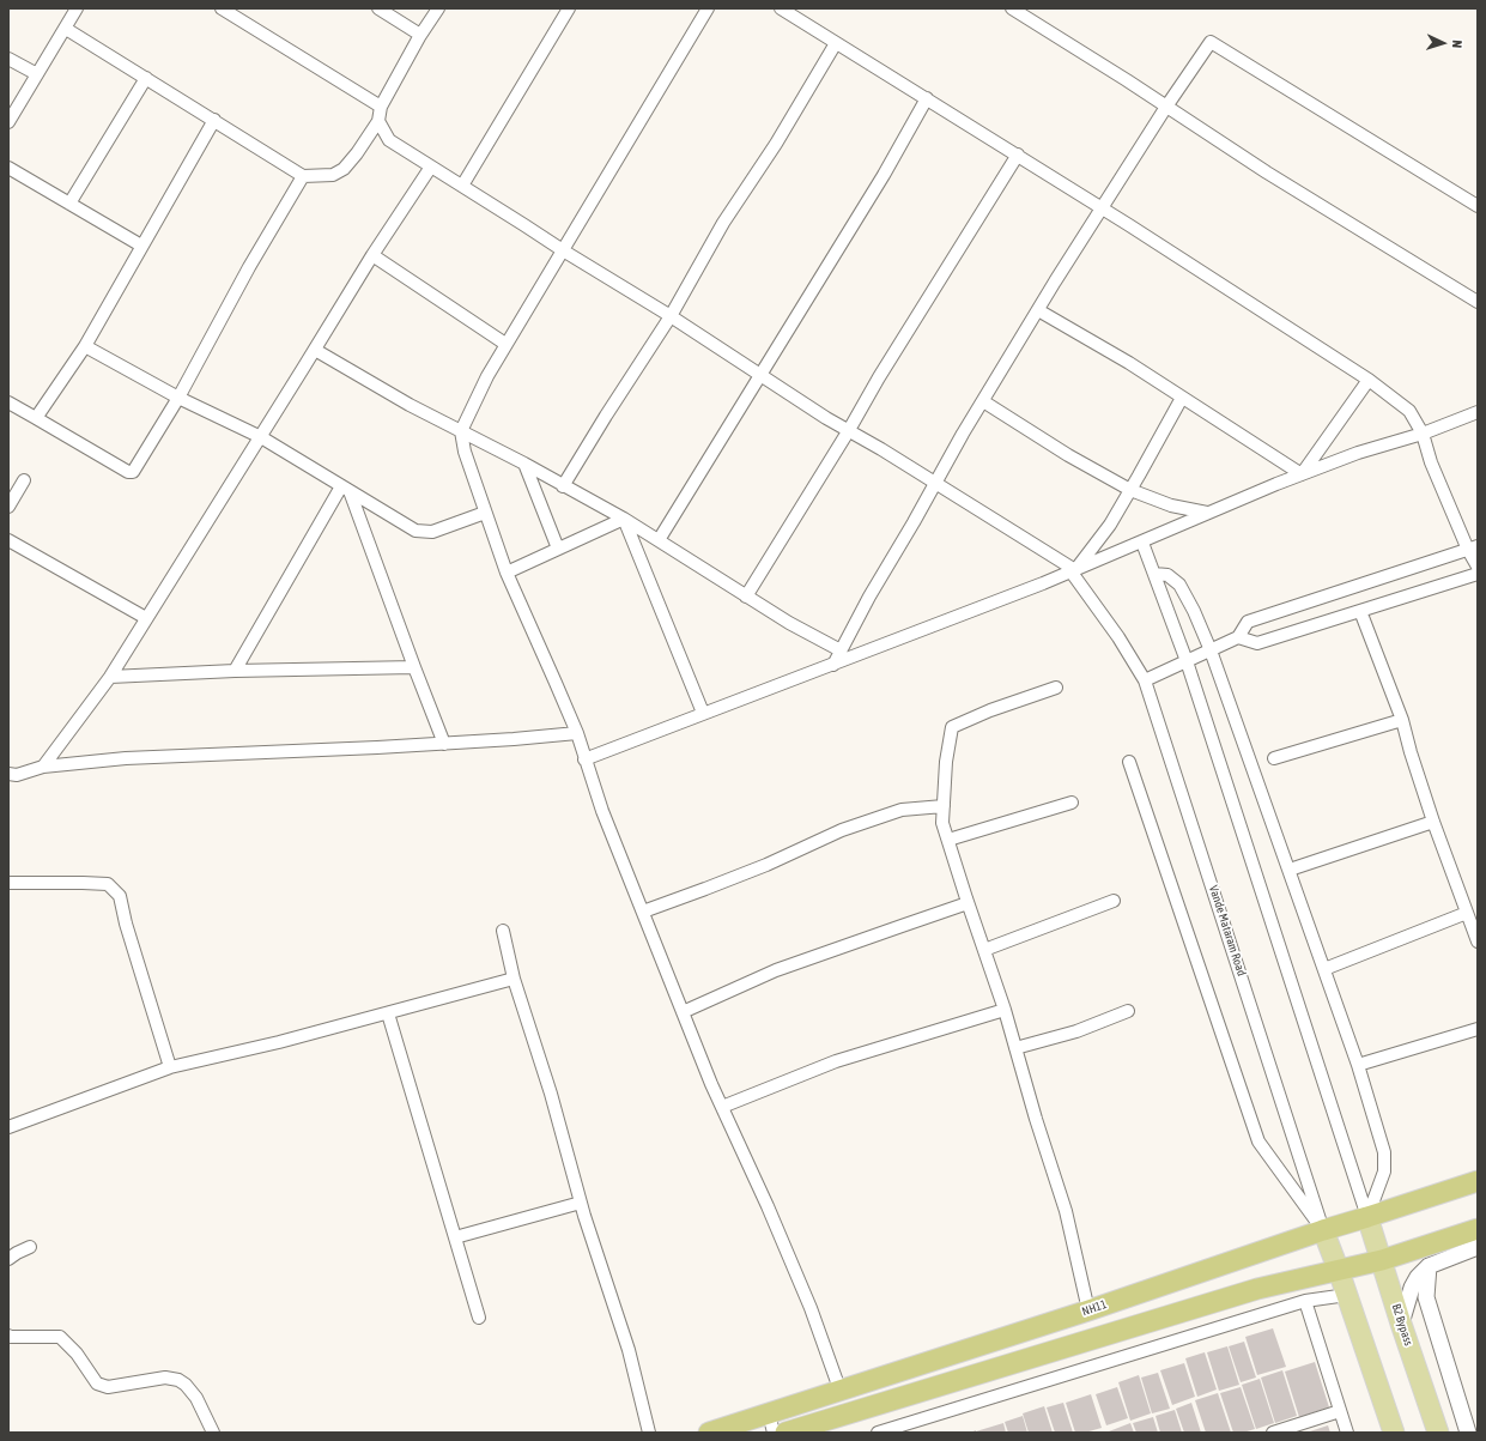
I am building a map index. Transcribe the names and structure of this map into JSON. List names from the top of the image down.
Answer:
{
  "streets": {
    "highway": ["NH11"],
    "main road": ["B2 Bypass"],
    "street": ["Vande Mataram Road"]
  },
  "crossings": [
    ["Vande Mataram Road", "NH11"],
    ["NH11", "B2 Bypass"]
  ],
  "north": "right"
}
